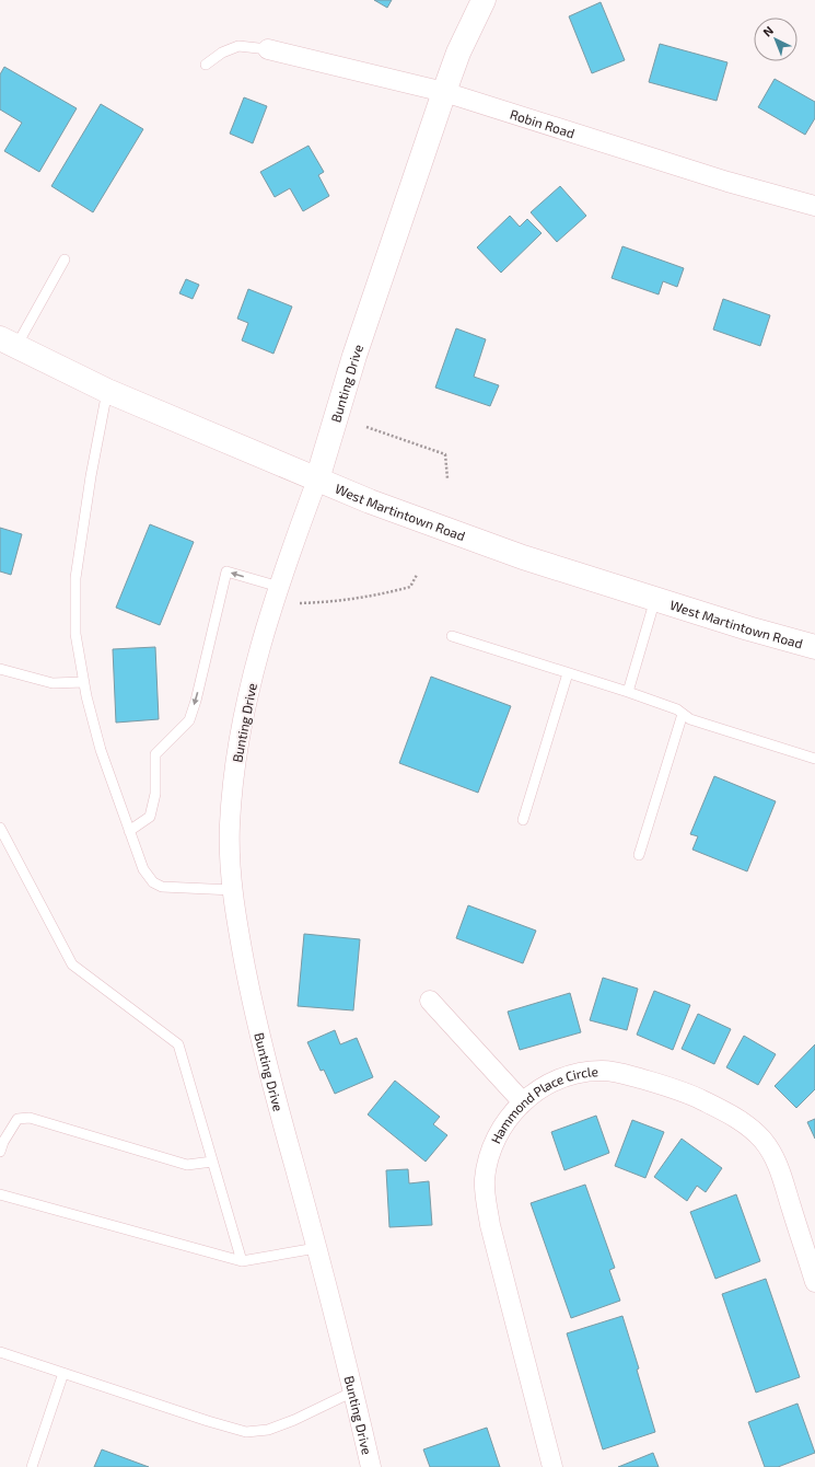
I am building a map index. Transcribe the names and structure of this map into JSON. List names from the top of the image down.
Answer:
{
  "streets": {
    "main road": ["Bunting Drive", "West Martintown Road"],
    "street": ["Robin Road", "Hammond Place Circle"]
  },
  "crossings": [
    ["Robin Road", "Bunting Drive"],
    ["Bunting Drive", "West Martintown Road"]
  ],
  "north": "top left"
}
